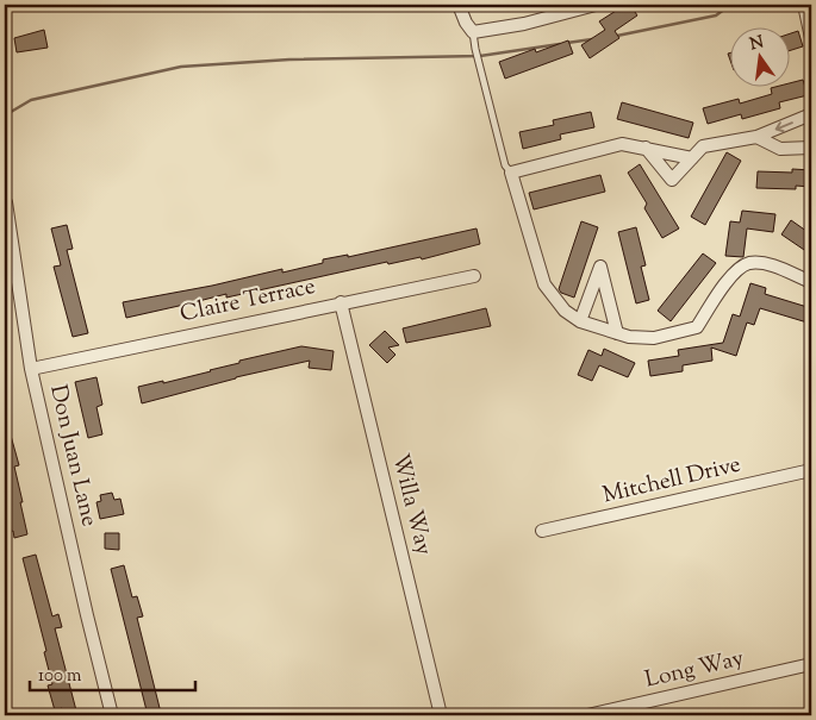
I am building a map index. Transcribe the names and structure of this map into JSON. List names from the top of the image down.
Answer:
{
  "streets": {
    "street": [
      "Claire Terrace",
      "Don Juan Lane",
      "Mitchell Drive",
      "Willa Way",
      "Long Way"
    ]
  },
  "crossings": [
    ["Claire Terrace", "Don Juan Lane"],
    ["Claire Terrace", "Willa Way"]
  ],
  "scale_bar": "100 m",
  "north": "top"
}
